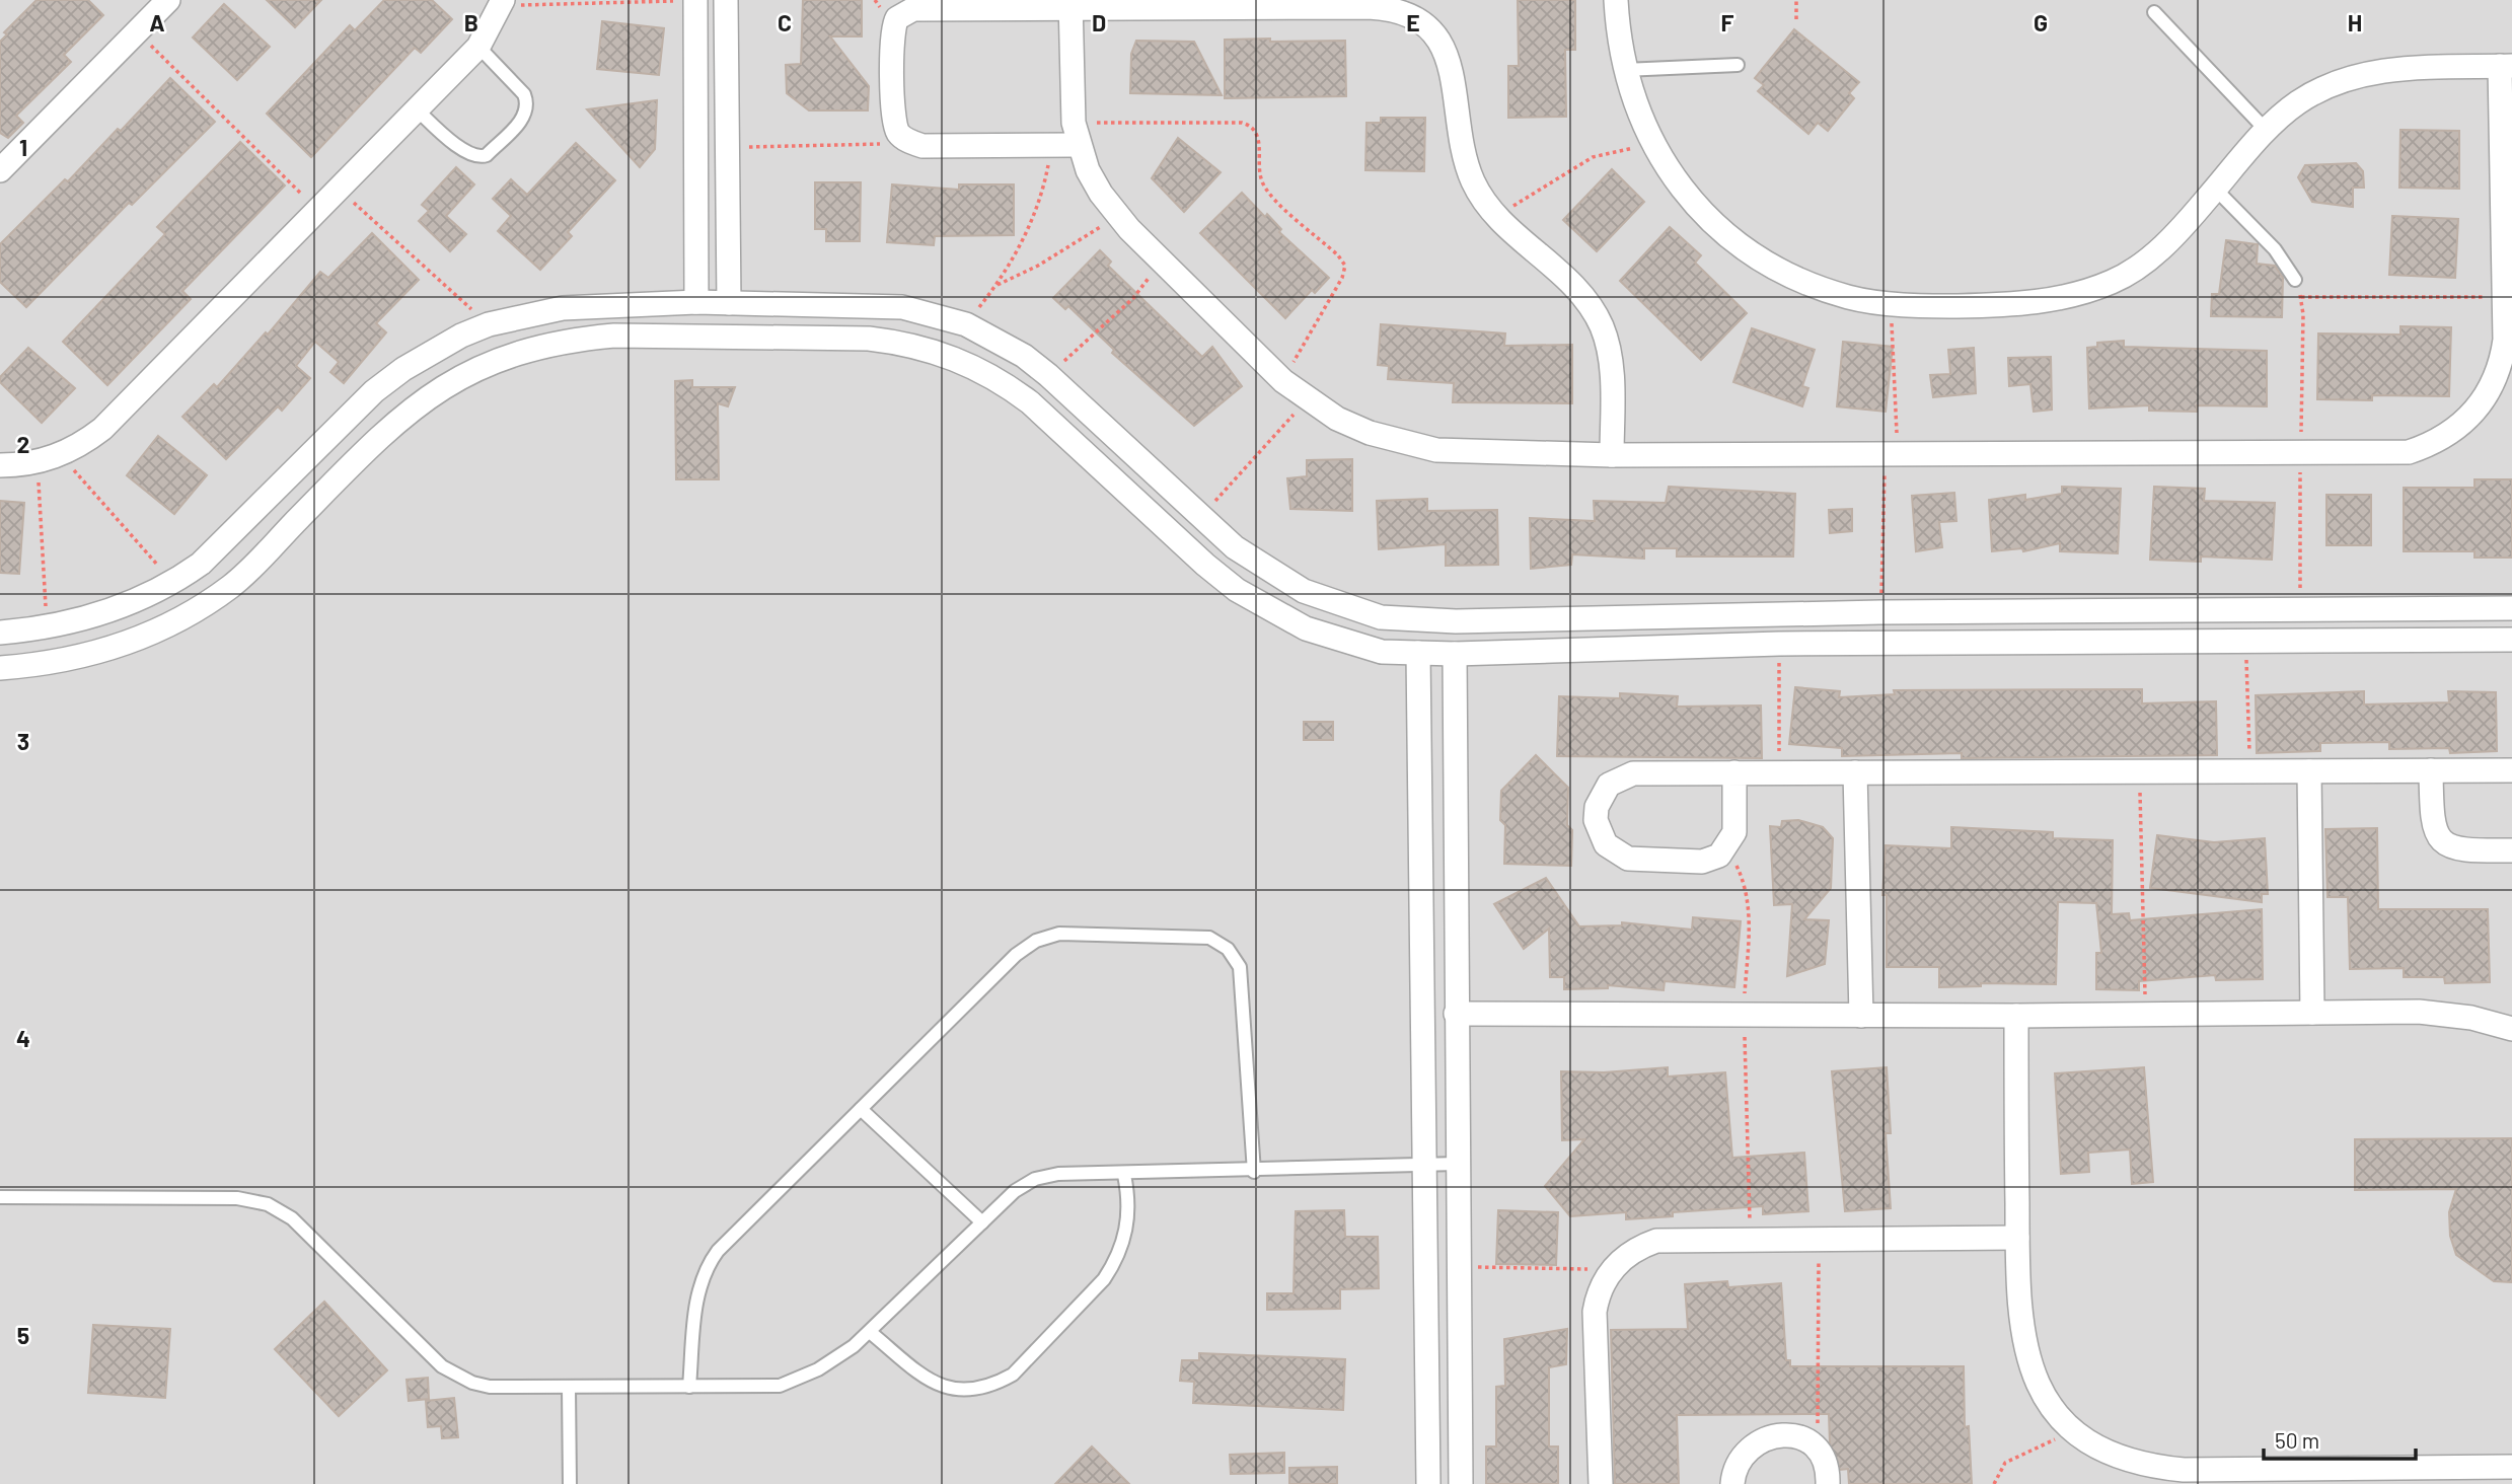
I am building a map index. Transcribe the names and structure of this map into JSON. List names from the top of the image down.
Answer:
{
  "scale_bar": "50 m",
  "grid": {
    "columns": [
      "A",
      "B",
      "C",
      "D",
      "E",
      "F",
      "G",
      "H"
    ],
    "rows": [
      "1",
      "2",
      "3",
      "4",
      "5"
    ]
  }
}
